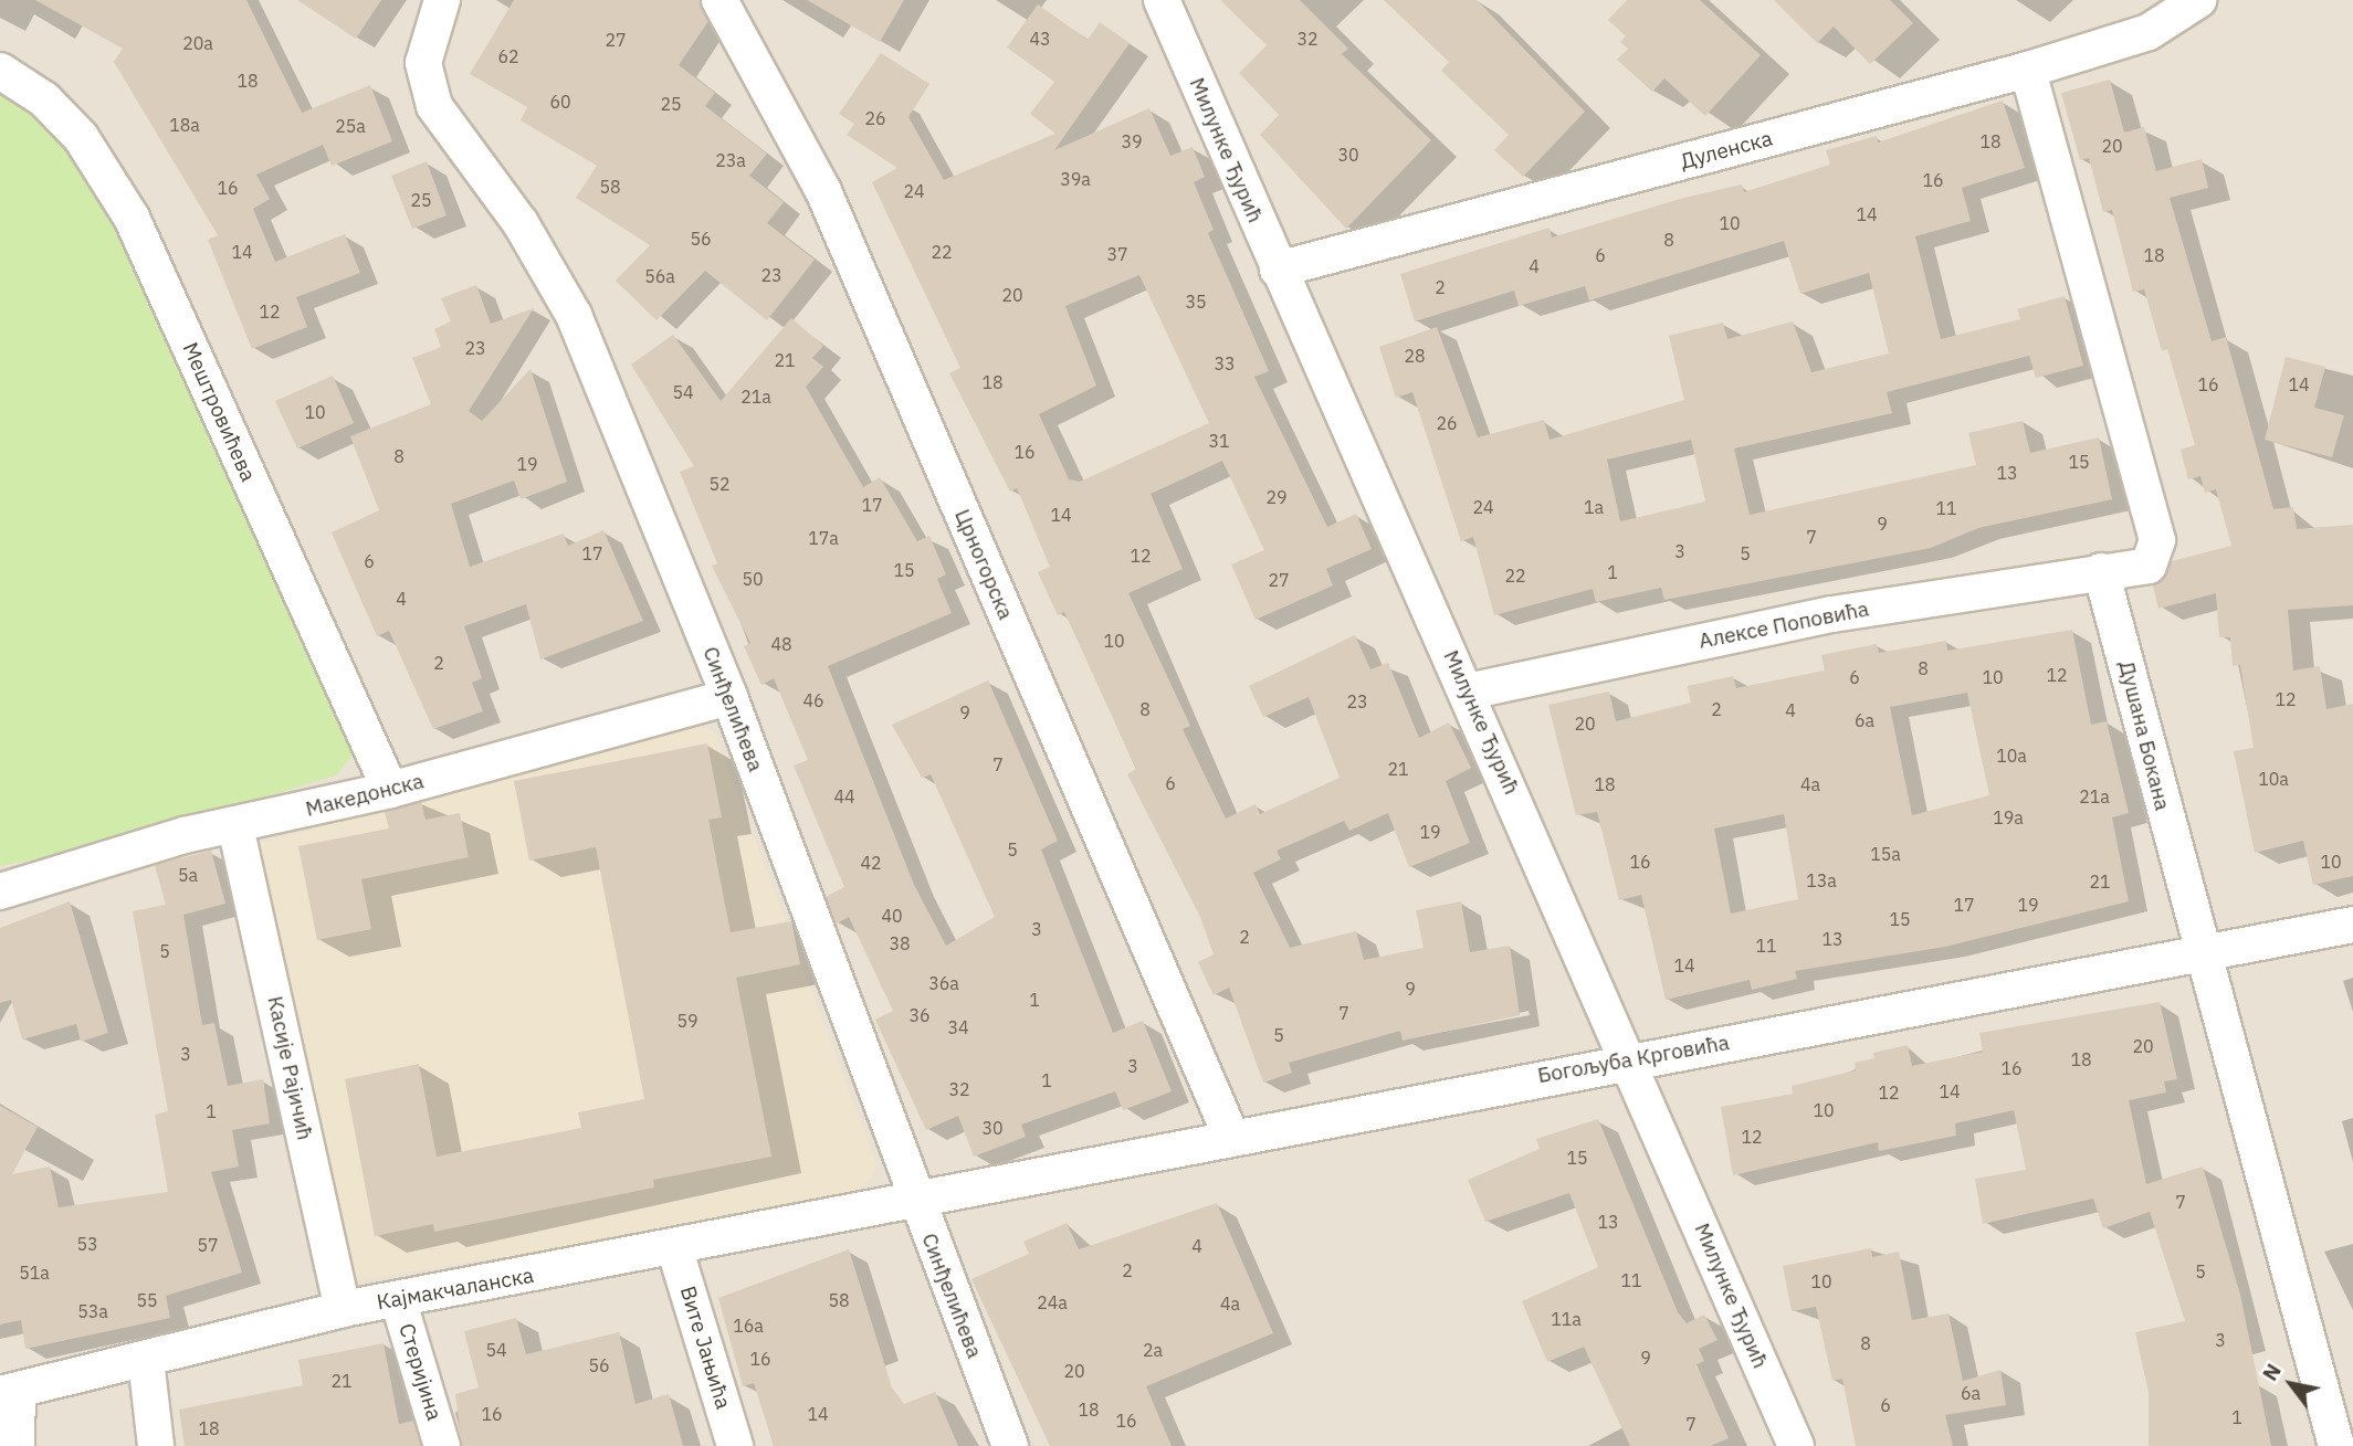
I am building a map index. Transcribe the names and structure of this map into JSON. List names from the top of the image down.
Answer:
{
  "streets": {
    "street": [
      "Милунке Ђурић",
      "Дуленска",
      "Мештровићева",
      "Црногорска",
      "Алексе Поповића",
      "Синђелићева",
      "Душана Бокана",
      "Македонска",
      "Богољуба Крговића",
      "Касије Рајичић",
      "Кајмакчаланска",
      "Вите Јањића",
      "Стеријина"
    ]
  },
  "crossings": [
    ["Милунке Ђурић", "Дуленска"],
    ["Милунке Ђурић", "Алексе Поповића"],
    ["Милунке Ђурић", "Богољуба Крговића"],
    ["Мештровићева", "Македонска"],
    ["Црногорска", "Богољуба Крговића"],
    ["Алексе Поповића", "Душана Бокана"],
    ["Синђелићева", "Македонска"],
    ["Синђелићева", "Богољуба Крговића"],
    ["Синђелићева", "Кајмакчаланска"],
    ["Душана Бокана", "Богољуба Крговића"],
    ["Македонска", "Касије Рајичић"],
    ["Богољуба Крговића", "Кајмакчаланска"],
    ["Касије Рајичић", "Кајмакчаланска"],
    ["Кајмакчаланска", "Вите Јањића"],
    ["Кајмакчаланска", "Стеријина"]
  ],
  "house_numbers": [
    "43",
    "32",
    "27",
    "20a",
    "62",
    "18",
    "60",
    "25",
    "26",
    "18a",
    "25a",
    "39",
    "18",
    "20",
    "30",
    "23a",
    "39a",
    "16",
    "58",
    "16",
    "24",
    "25",
    "14",
    "10",
    "56",
    "8",
    "14",
    "22",
    "37",
    "6",
    "18",
    "4",
    "23",
    "56a",
    "2",
    "20",
    "35",
    "12",
    "23",
    "28",
    "21",
    "33",
    "18",
    "16",
    "14",
    "54",
    "21a",
    "10",
    "26",
    "31",
    "16",
    "8",
    "15",
    "19",
    "13",
    "52",
    "29",
    "17",
    "24",
    "1a",
    "11",
    "14",
    "9",
    "7",
    "17a",
    "3",
    "17",
    "5",
    "12",
    "6",
    "15",
    "1",
    "22",
    "50",
    "27",
    "4",
    "10",
    "48",
    "2",
    "8",
    "12",
    "6",
    "10",
    "12",
    "46",
    "23",
    "8",
    "2",
    "4",
    "9",
    "6a",
    "20",
    "10a",
    "7",
    "21",
    "10a",
    "6",
    "18",
    "4a",
    "44",
    "21a",
    "19a",
    "19",
    "5",
    "15a",
    "16",
    "10",
    "42",
    "5a",
    "13a",
    "21",
    "17",
    "19",
    "40",
    "15",
    "3",
    "2",
    "13",
    "38",
    "11",
    "5",
    "14",
    "36a",
    "9",
    "1",
    "7",
    "36",
    "59",
    "34",
    "5",
    "20",
    "3",
    "18",
    "3",
    "16",
    "1",
    "32",
    "14",
    "12",
    "10",
    "1",
    "30",
    "12",
    "15",
    "7",
    "13",
    "53",
    "57",
    "4",
    "2",
    "5",
    "51a",
    "11",
    "10",
    "55",
    "58",
    "24a",
    "4a",
    "53a",
    "11a",
    "16a",
    "3",
    "8",
    "54",
    "2a",
    "9",
    "16",
    "56",
    "20",
    "21",
    "6a",
    "6",
    "18",
    "16",
    "14",
    "1",
    "16",
    "7",
    "18"
  ],
  "north": "top left"
}
